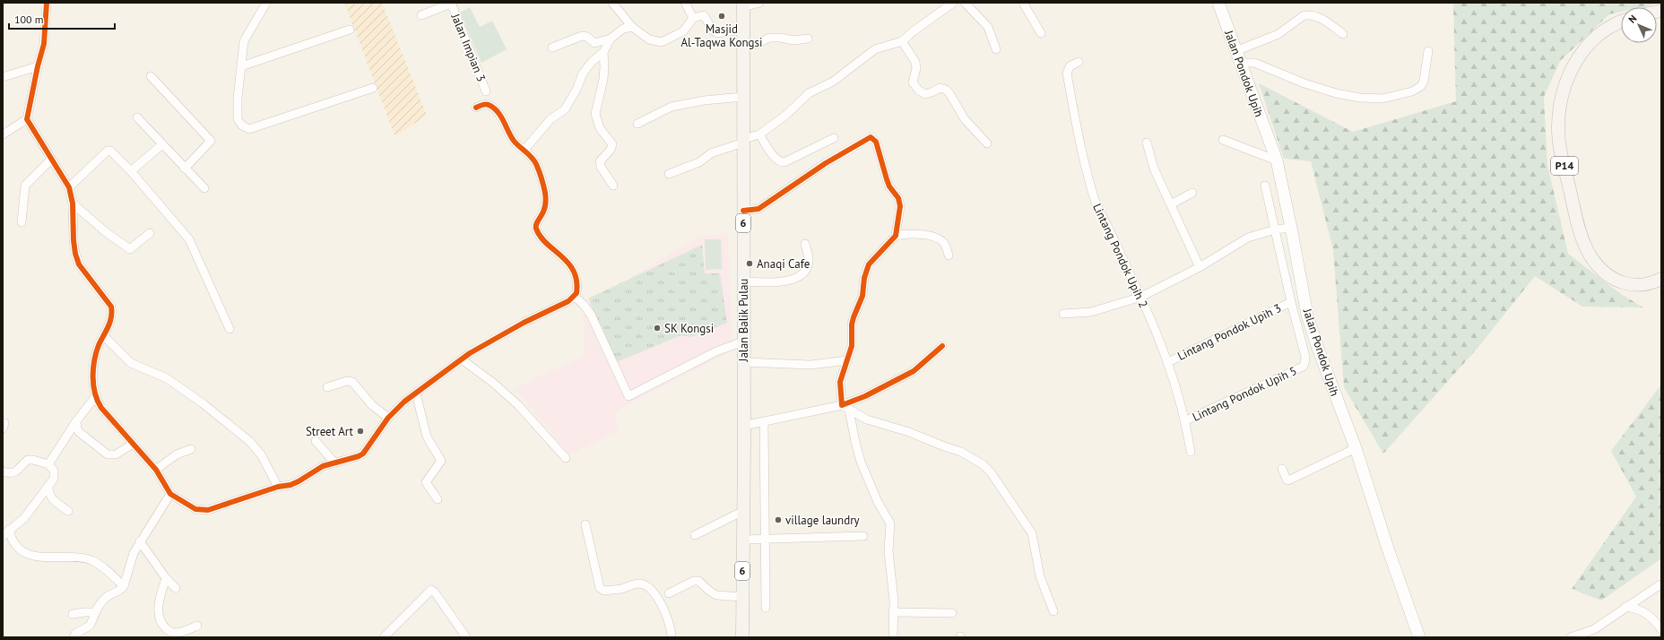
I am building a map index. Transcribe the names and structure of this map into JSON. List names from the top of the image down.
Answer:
{
  "streets": {
    "main road": [
      "Jalan Pondok Upih",
      "P14",
      "6",
      "Jalan Balik Pulau"
    ],
    "street": [
      "Jalan Impian 3",
      "Lintang Pondok Upih 2",
      "Lintang Pondok Upih 3",
      "Lintang Pondok Upih 5"
    ]
  },
  "crossings": [
    ["Lintang Pondok Upih 2", "Lintang Pondok Upih 3"],
    ["Lintang Pondok Upih 2", "Lintang Pondok Upih 5"],
    ["Lintang Pondok Upih 3", "Lintang Pondok Upih 5"]
  ],
  "places": [
    "Masjid Al-Taqwa Kongsi",
    "Anaqi Cafe",
    "SK Kongsi",
    "Street Art",
    "village laundry"
  ],
  "scale_bar": "100 m",
  "north": "top left"
}
